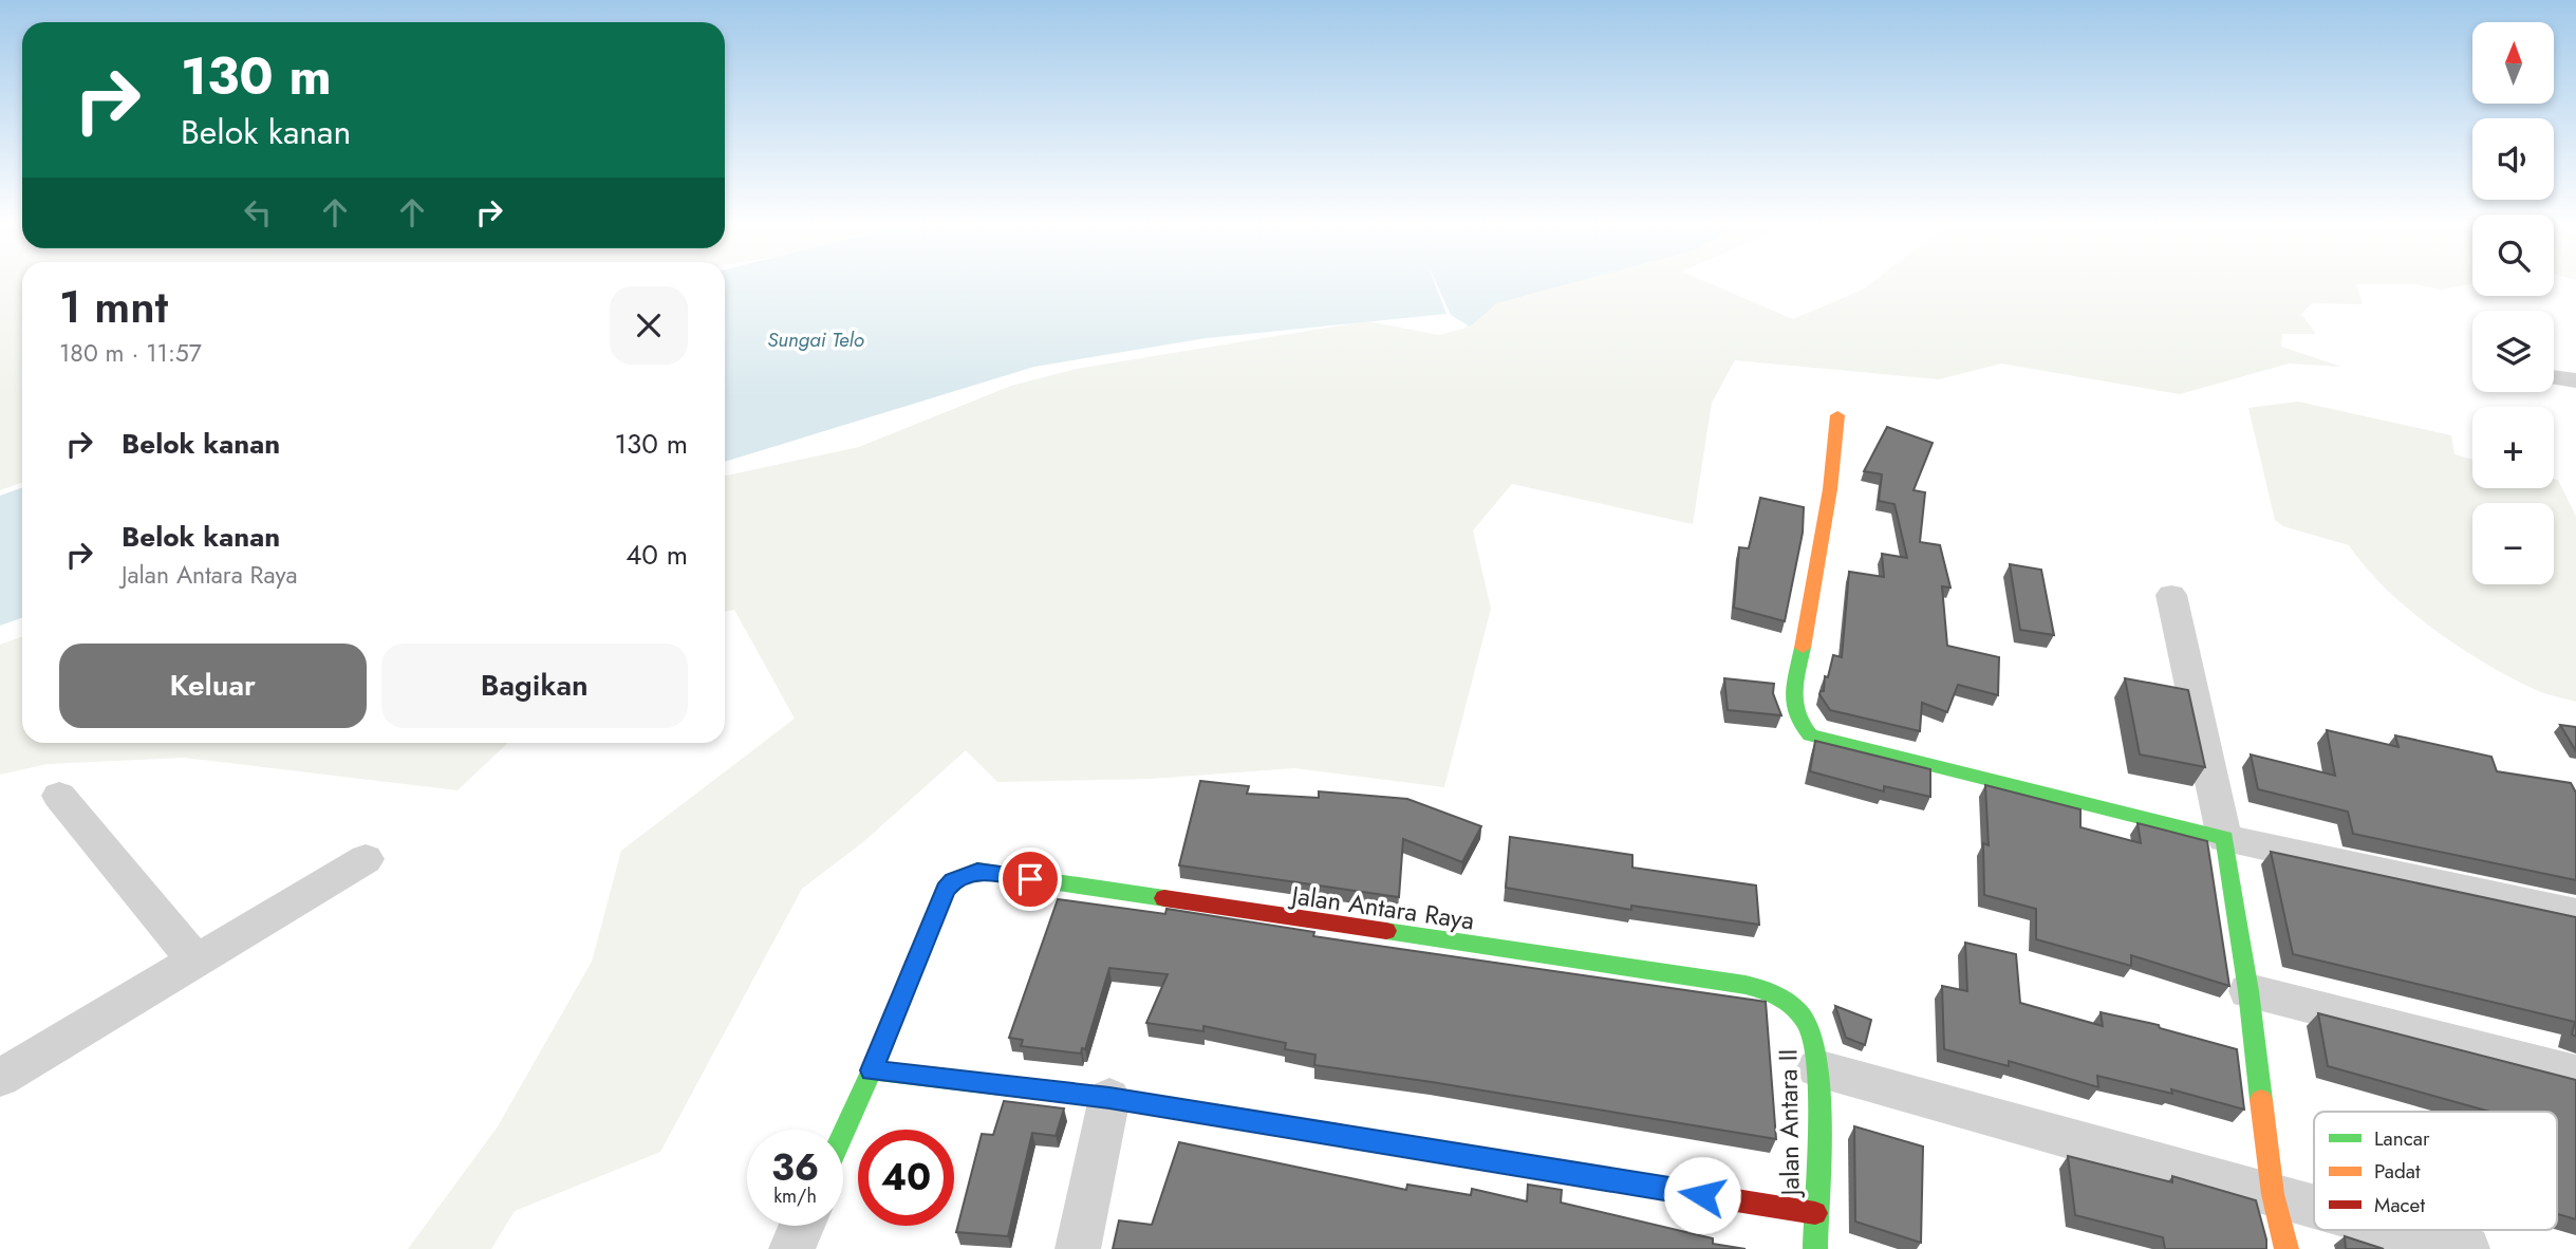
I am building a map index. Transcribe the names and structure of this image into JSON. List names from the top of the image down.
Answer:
{
  "streets": {
    "street": ["Jalan Antara Raya", "Jalan Antara II"]
  },
  "crossings": [
    ["Jalan Antara Raya", "Jalan Antara II"]
  ],
  "water": ["Sungai Telo"],
  "legend": ["Lancar", "Padat", "Macet"],
  "north": "top",
  "page": {
    "map_buttons": ["+", "−"],
    "turn": ["130 m", "Belok kanan"],
    "heading": ["1 mnt", "180 m · 11:57"],
    "list": [
      {
        "name": "Belok kanan",
        "value": "130 m"
      },
      {
        "name": "Belok kanan",
        "note": "Jalan Antara Raya",
        "value": "40 m"
      }
    ],
    "buttons": ["Keluar", "Bagikan"],
    "speed": "36 km/h",
    "limit": "40"
  }
}
